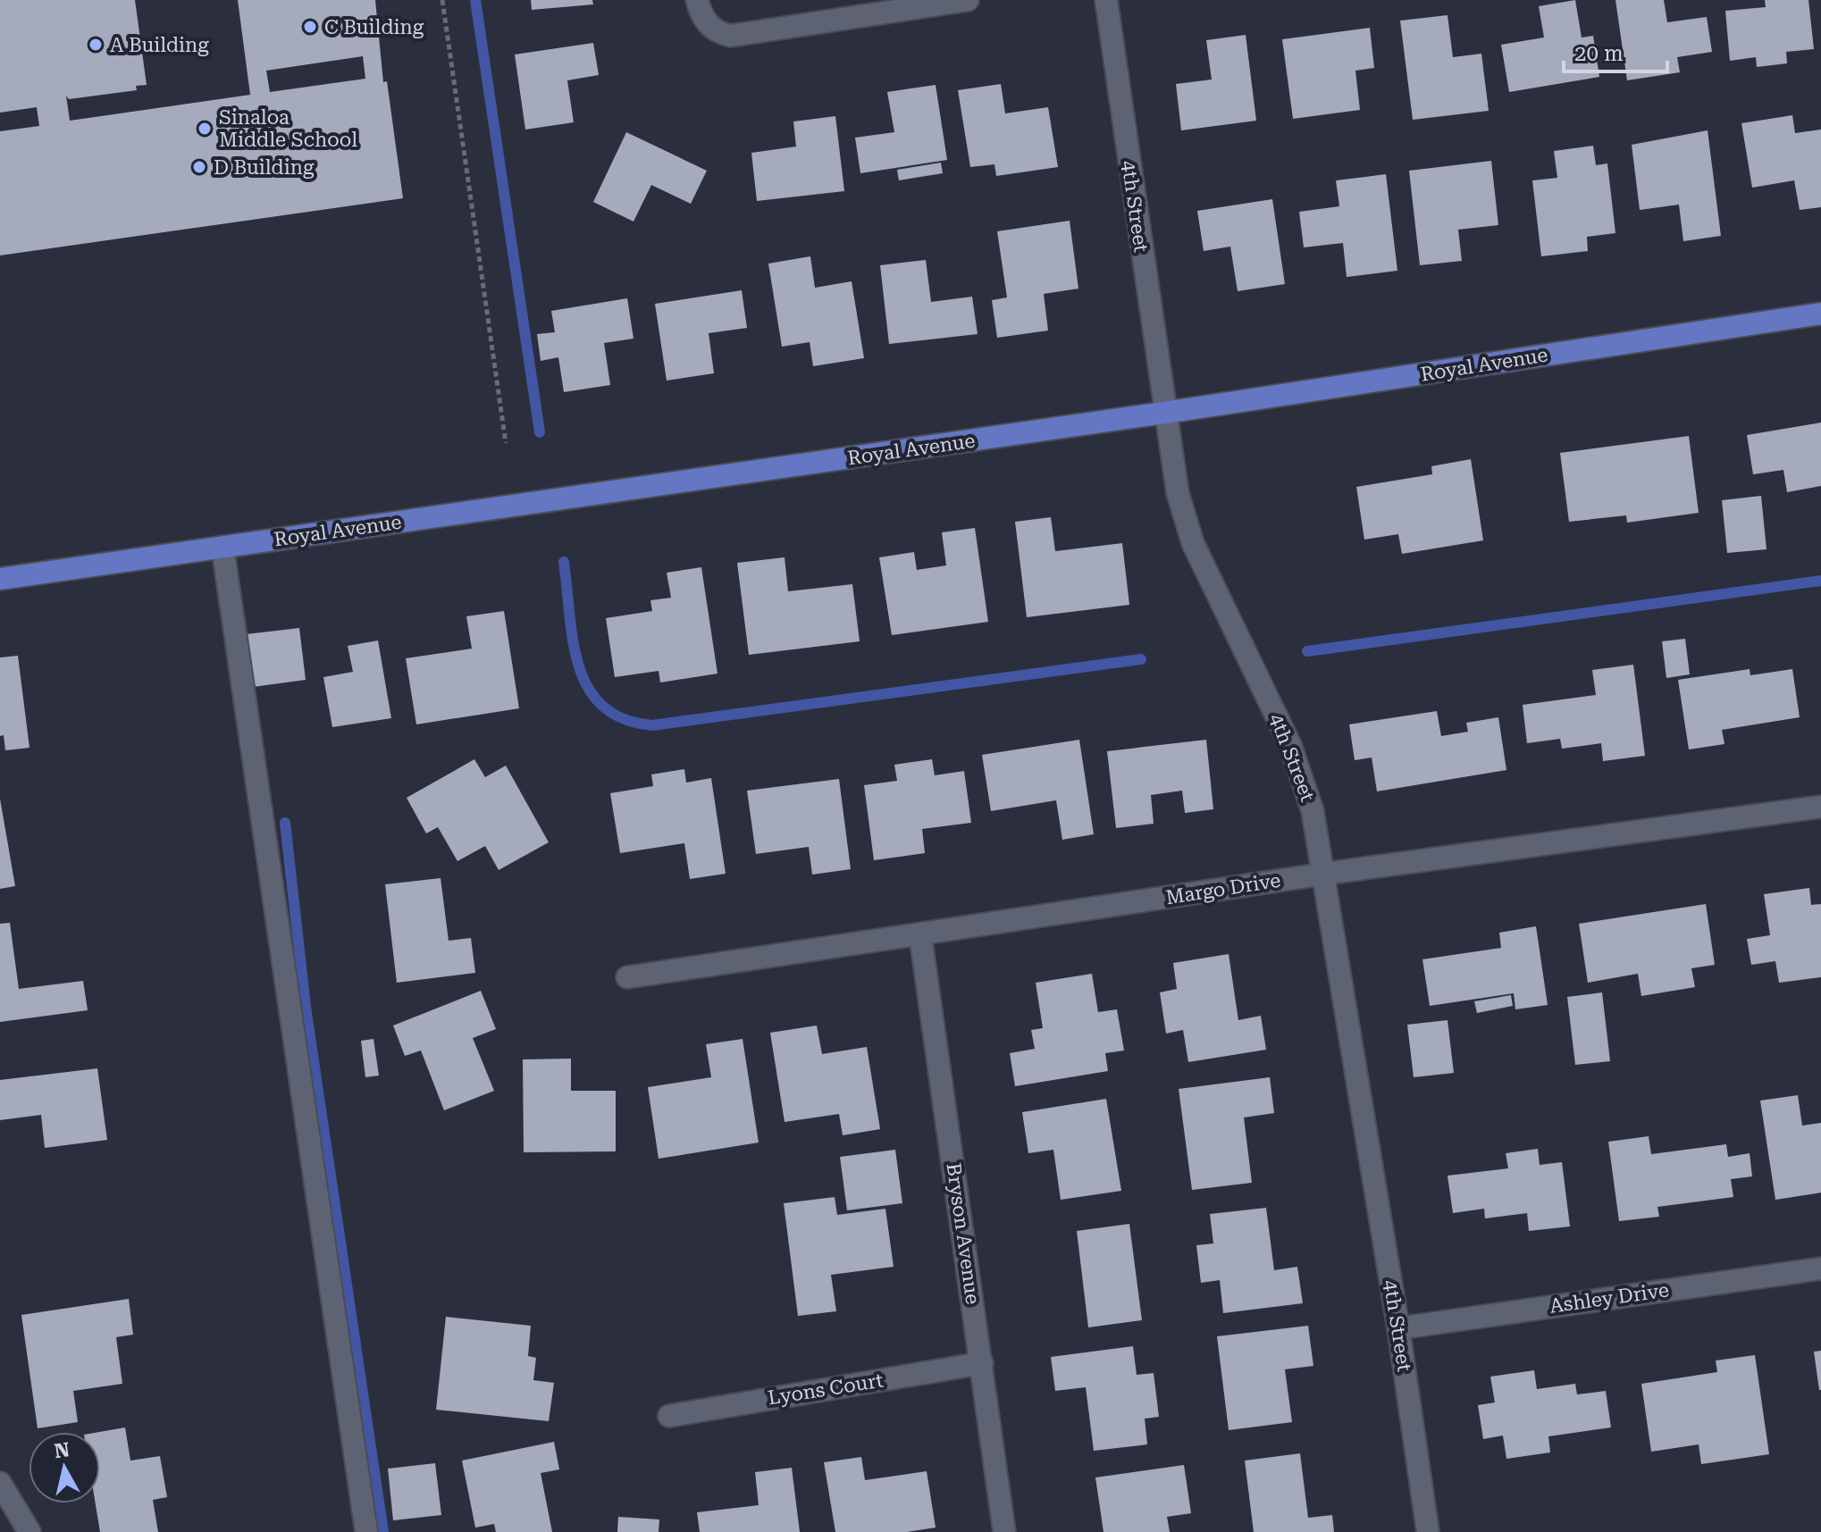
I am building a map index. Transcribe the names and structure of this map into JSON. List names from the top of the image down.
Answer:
{
  "streets": {
    "main road": ["Royal Avenue"],
    "street": [
      "4th Street",
      "Margo Drive",
      "Bryson Avenue",
      "Ashley Drive",
      "Lyons Court"
    ]
  },
  "crossings": [
    ["4th Street", "Royal Avenue"],
    ["4th Street", "Margo Drive"],
    ["4th Street", "Ashley Drive"],
    ["Margo Drive", "Bryson Avenue"],
    ["Bryson Avenue", "Lyons Court"]
  ],
  "places": [
    "C Building",
    "A Building",
    "Sinaloa Middle School",
    "D Building"
  ],
  "scale_bar": "20 m",
  "north": "top"
}
